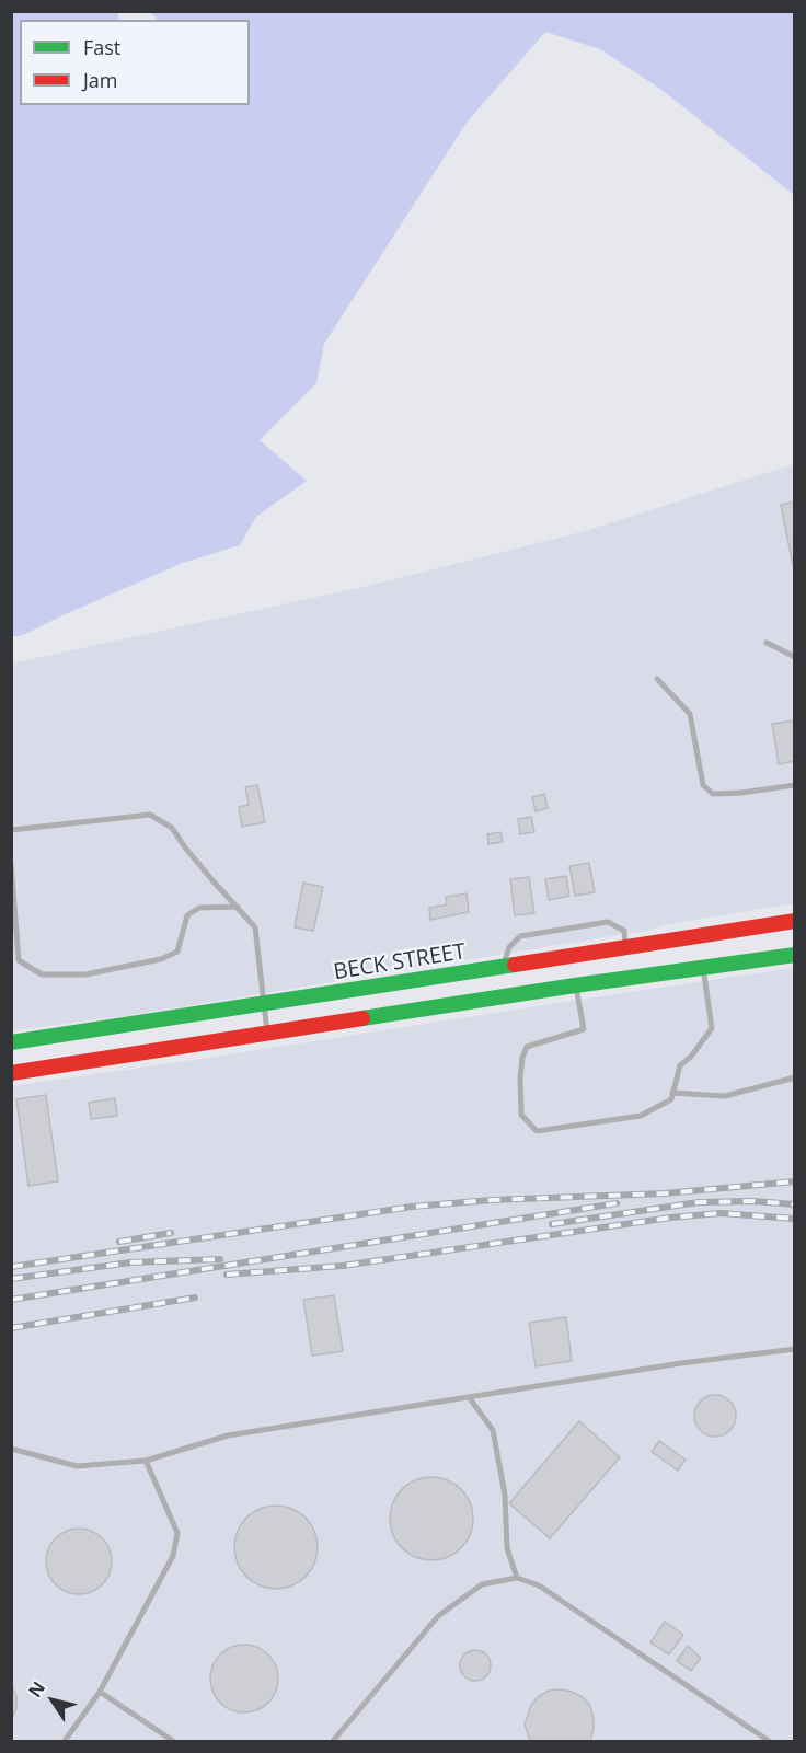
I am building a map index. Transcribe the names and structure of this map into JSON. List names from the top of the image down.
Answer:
{
  "streets": {
    "main road": ["BECK STREET"]
  },
  "legend": ["Fast", "Jam"],
  "north": "top left"
}
